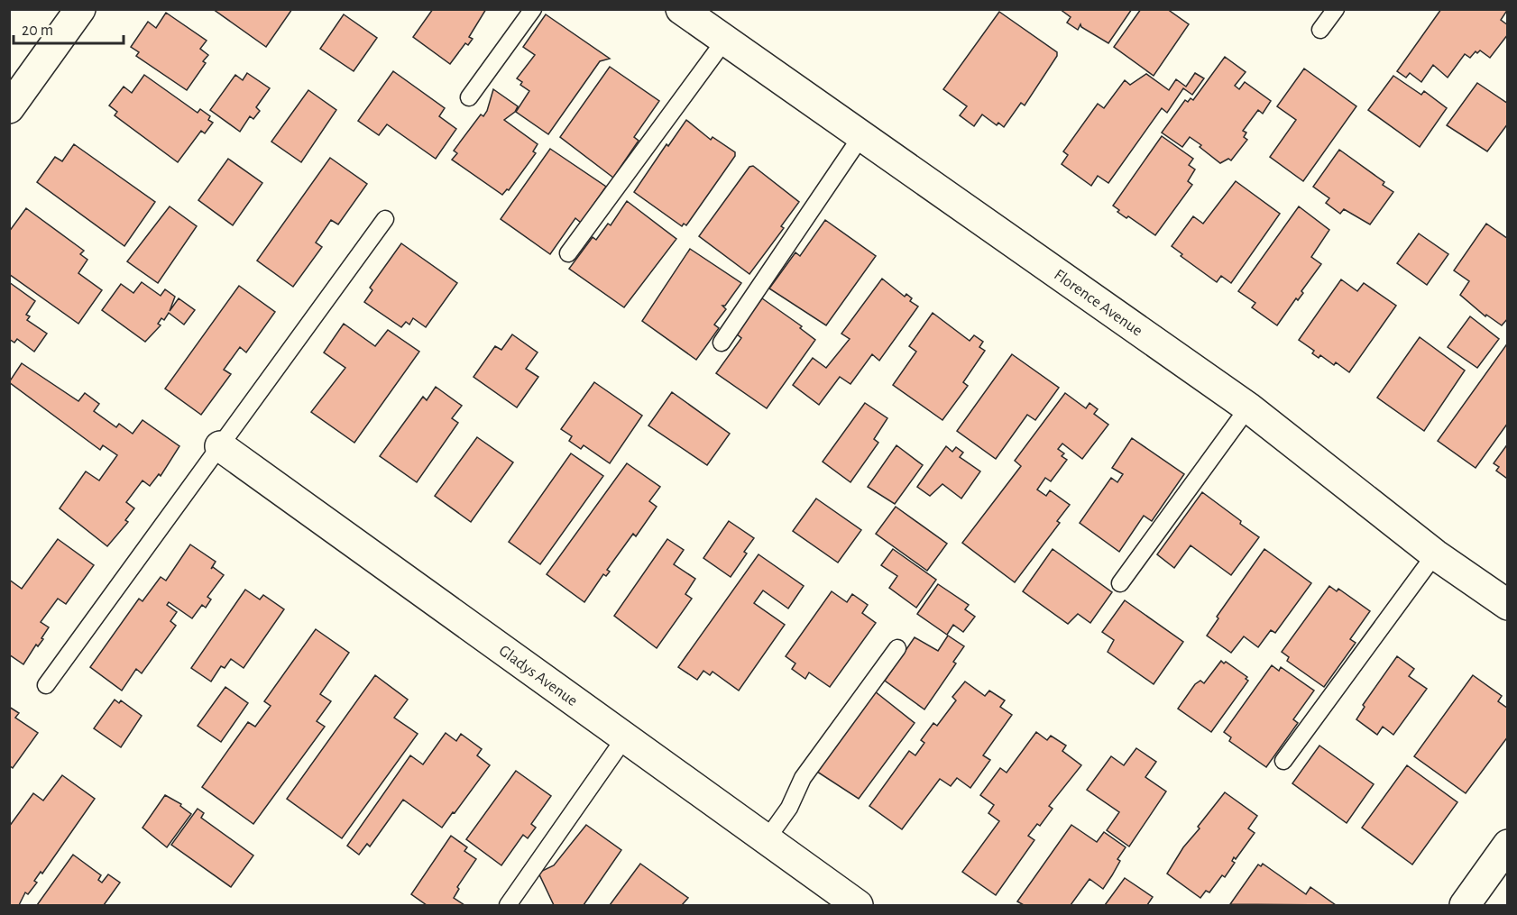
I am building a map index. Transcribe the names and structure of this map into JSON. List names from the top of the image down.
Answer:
{
  "streets": {
    "street": ["Florence Avenue", "Gladys Avenue"]
  },
  "scale_bar": "20 m"
}
